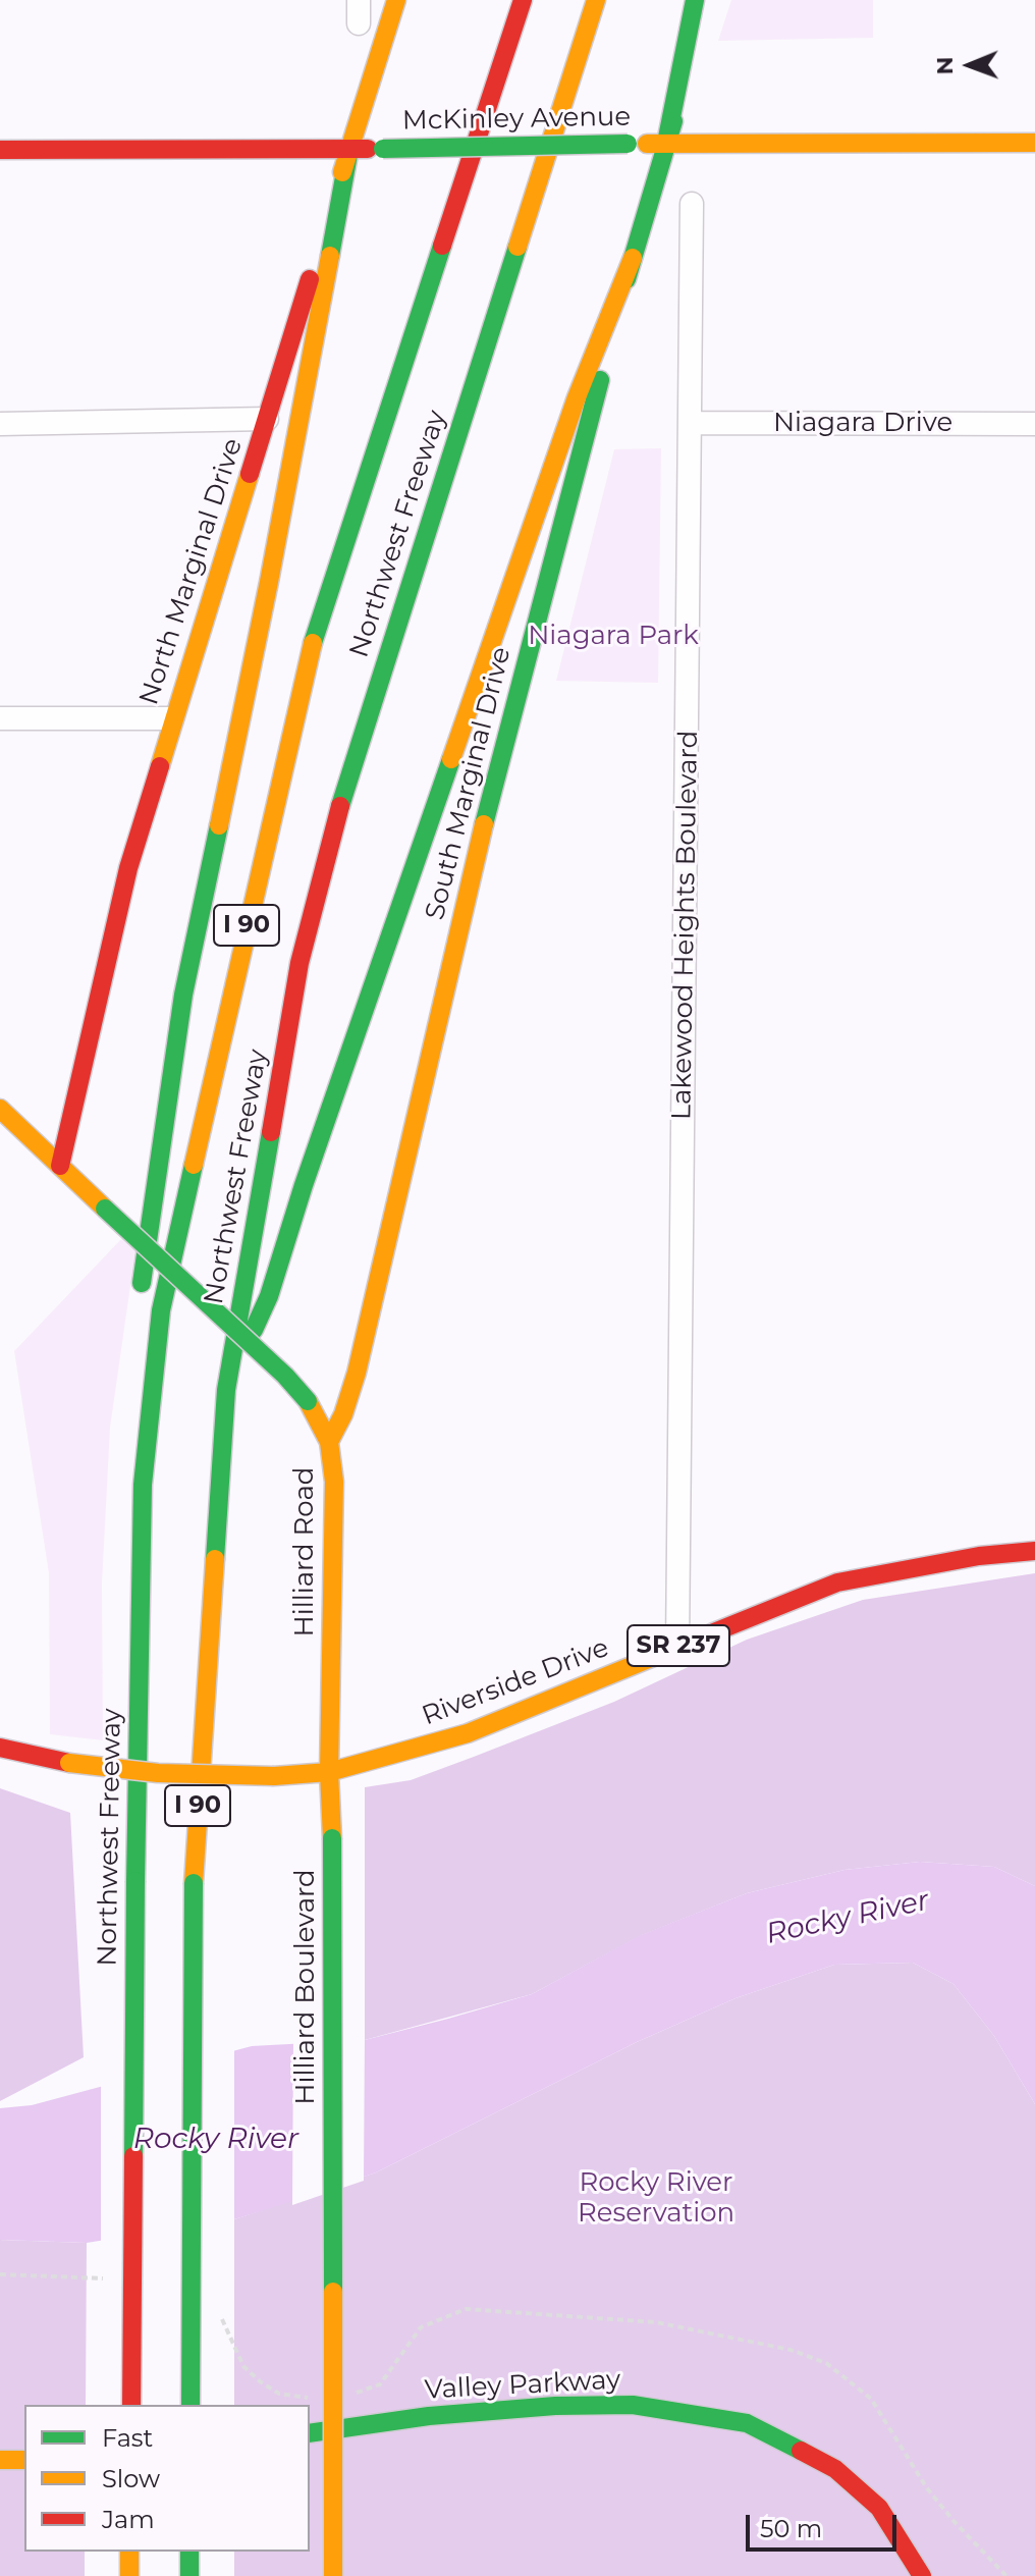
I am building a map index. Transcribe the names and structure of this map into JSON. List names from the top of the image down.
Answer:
{
  "streets": {
    "main road": [
      "McKinley Avenue",
      "Northwest Freeway",
      "North Marginal Drive",
      "South Marginal Drive",
      "I 90",
      "Hilliard Road",
      "SR 237",
      "Riverside Drive",
      "Hilliard Boulevard",
      "Valley Parkway"
    ],
    "street": ["Niagara Drive", "Lakewood Heights Boulevard"]
  },
  "crossings": [
    ["McKinley Avenue", "North Marginal Drive"],
    ["McKinley Avenue", "South Marginal Drive"],
    ["Niagara Drive", "Lakewood Heights Boulevard"],
    ["North Marginal Drive", "Hilliard Road"],
    ["South Marginal Drive", "Hilliard Road"],
    ["Lakewood Heights Boulevard", "Riverside Drive"],
    ["Hilliard Road", "Riverside Drive"],
    ["Hilliard Road", "Hilliard Boulevard"]
  ],
  "water": ["Rocky River"],
  "parks": ["Niagara Park", "Rocky River Reservation"],
  "legend": ["Fast", "Slow", "Jam"],
  "scale_bar": "50 m",
  "north": "left"
}
